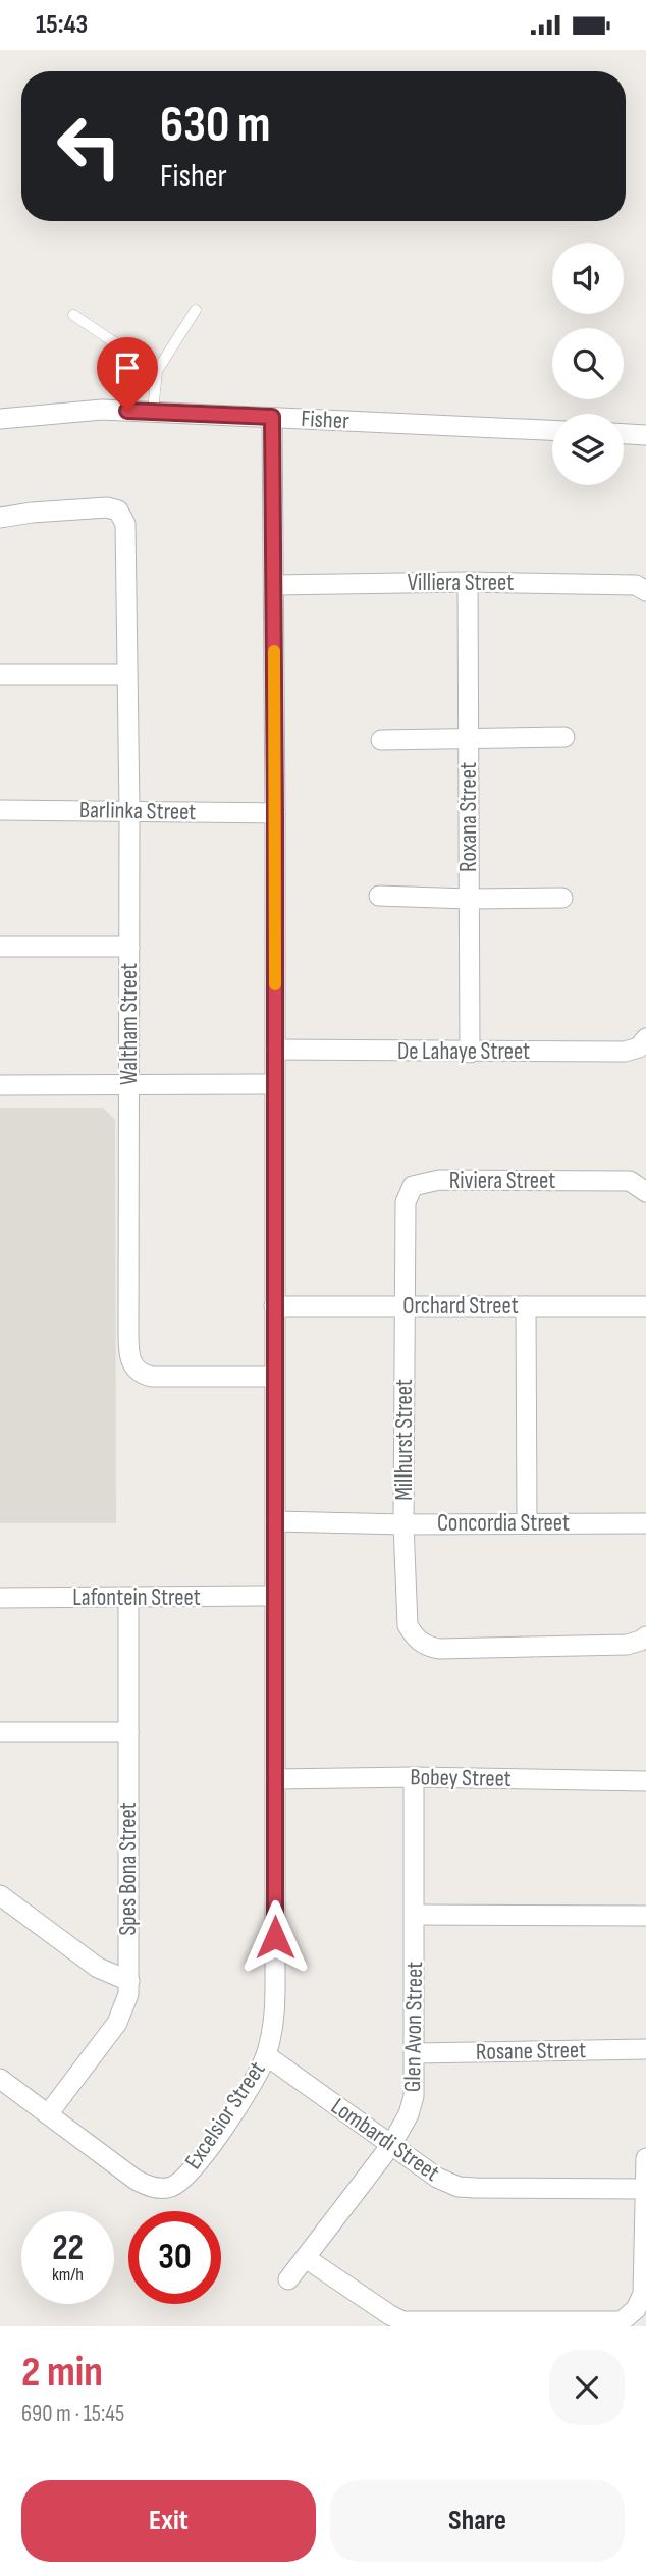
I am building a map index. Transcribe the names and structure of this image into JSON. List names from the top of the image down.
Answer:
{
  "streets": {
    "street": [
      "Fisher",
      "Villiera Street",
      "Barlinka Street",
      "Roxana Street",
      "Waltham Street",
      "De Lahaye Street",
      "Riviera Street",
      "Orchard Street",
      "Millhurst Street",
      "Concordia Street",
      "Lafontein Street",
      "Bobey Street",
      "Spes Bona Street",
      "Glen Avon Street",
      "Rosane Street",
      "Excelsior Street",
      "Lombardi Street"
    ]
  },
  "crossings": [
    ["Fisher", "Excelsior Street"],
    ["Villiera Street", "Roxana Street"],
    ["Villiera Street", "Excelsior Street"],
    ["Barlinka Street", "Waltham Street"],
    ["Barlinka Street", "Excelsior Street"],
    ["Roxana Street", "De Lahaye Street"],
    ["Waltham Street", "Excelsior Street"],
    ["De Lahaye Street", "Excelsior Street"],
    ["Riviera Street", "Millhurst Street"],
    ["Orchard Street", "Millhurst Street"],
    ["Orchard Street", "Excelsior Street"],
    ["Millhurst Street", "Concordia Street"],
    ["Concordia Street", "Excelsior Street"],
    ["Lafontein Street", "Spes Bona Street"],
    ["Lafontein Street", "Excelsior Street"],
    ["Bobey Street", "Glen Avon Street"],
    ["Bobey Street", "Excelsior Street"],
    ["Spes Bona Street", "Excelsior Street"],
    ["Glen Avon Street", "Rosane Street"],
    ["Glen Avon Street", "Lombardi Street"],
    ["Excelsior Street", "Lombardi Street"]
  ],
  "page": {
    "status": "15:43",
    "turn": ["630 m", "Fisher"],
    "speed": "22 km/h",
    "limit": "30",
    "heading": ["2 min", "690 m · 15:45"],
    "buttons": ["Exit", "Share"]
  }
}
